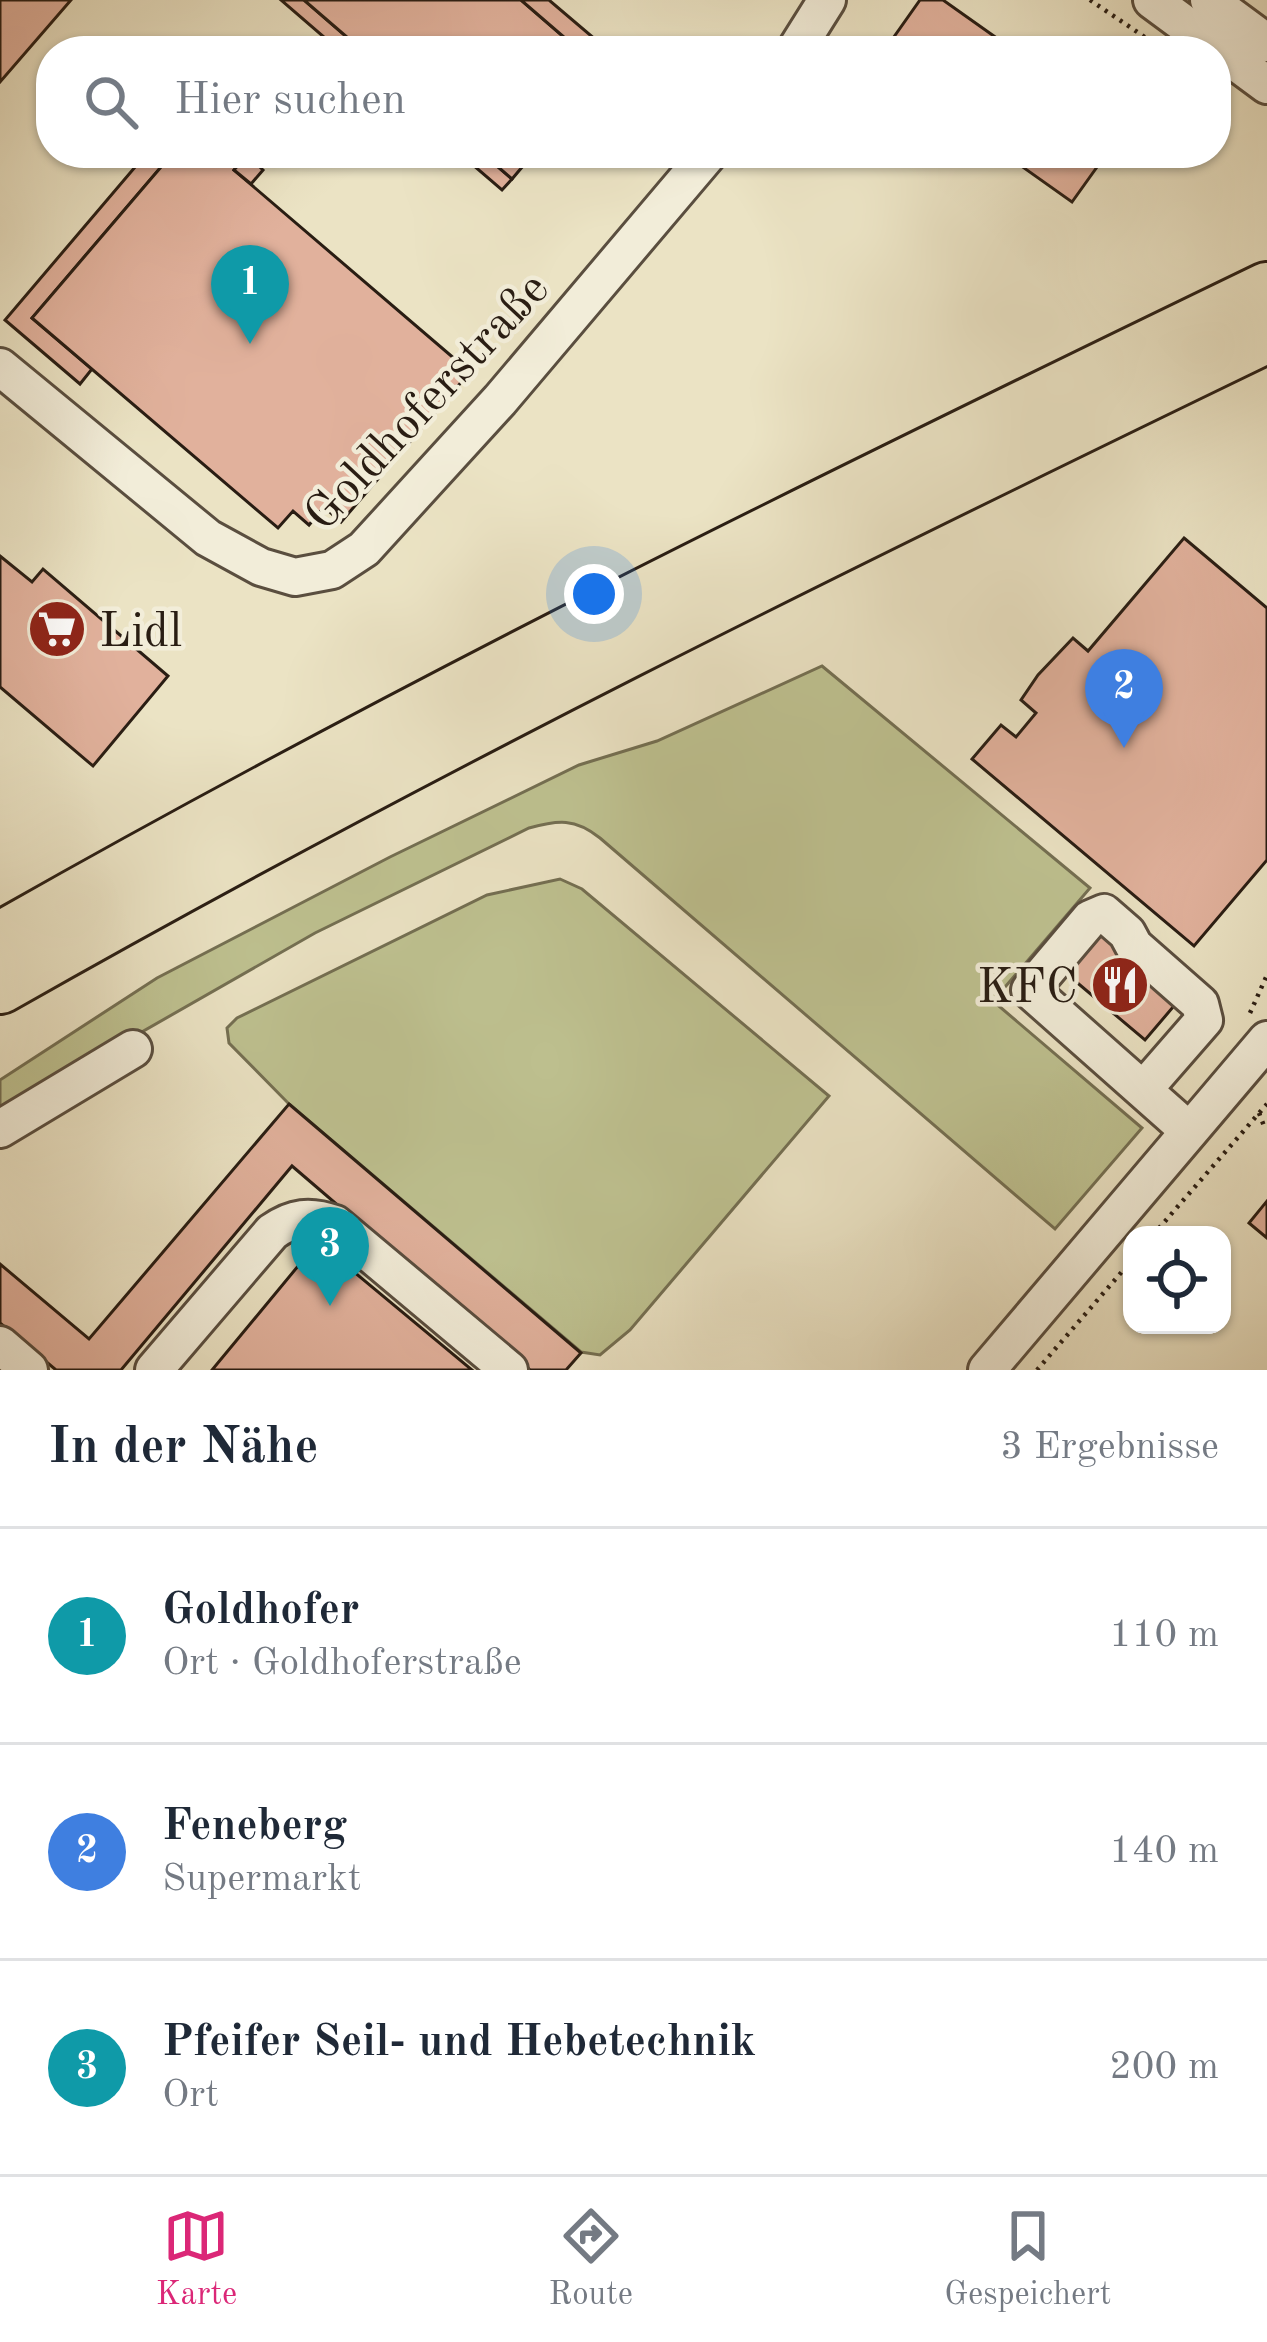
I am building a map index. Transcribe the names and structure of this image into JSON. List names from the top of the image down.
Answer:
{
  "streets": {
    "street": ["Goldhoferstraße"]
  },
  "places": {
    "supermarket": ["Lidl"],
    "restaurant": ["KFC"]
  },
  "page": {
    "search": "Hier suchen",
    "pins": ["1", "2", "3"],
    "heading": ["In der Nähe", "3 Ergebnisse"],
    "list": [
      {
        "mark": "1",
        "name": "Goldhofer",
        "note": "Ort · Goldhoferstraße",
        "value": "110 m"
      },
      {
        "mark": "2",
        "name": "Feneberg",
        "note": "Supermarkt",
        "value": "140 m"
      },
      {
        "mark": "3",
        "name": "Pfeifer Seil- und Hebetechnik",
        "note": "Ort",
        "value": "200 m"
      }
    ],
    "nav": ["Karte", "Route", "Gespeichert"]
  }
}
